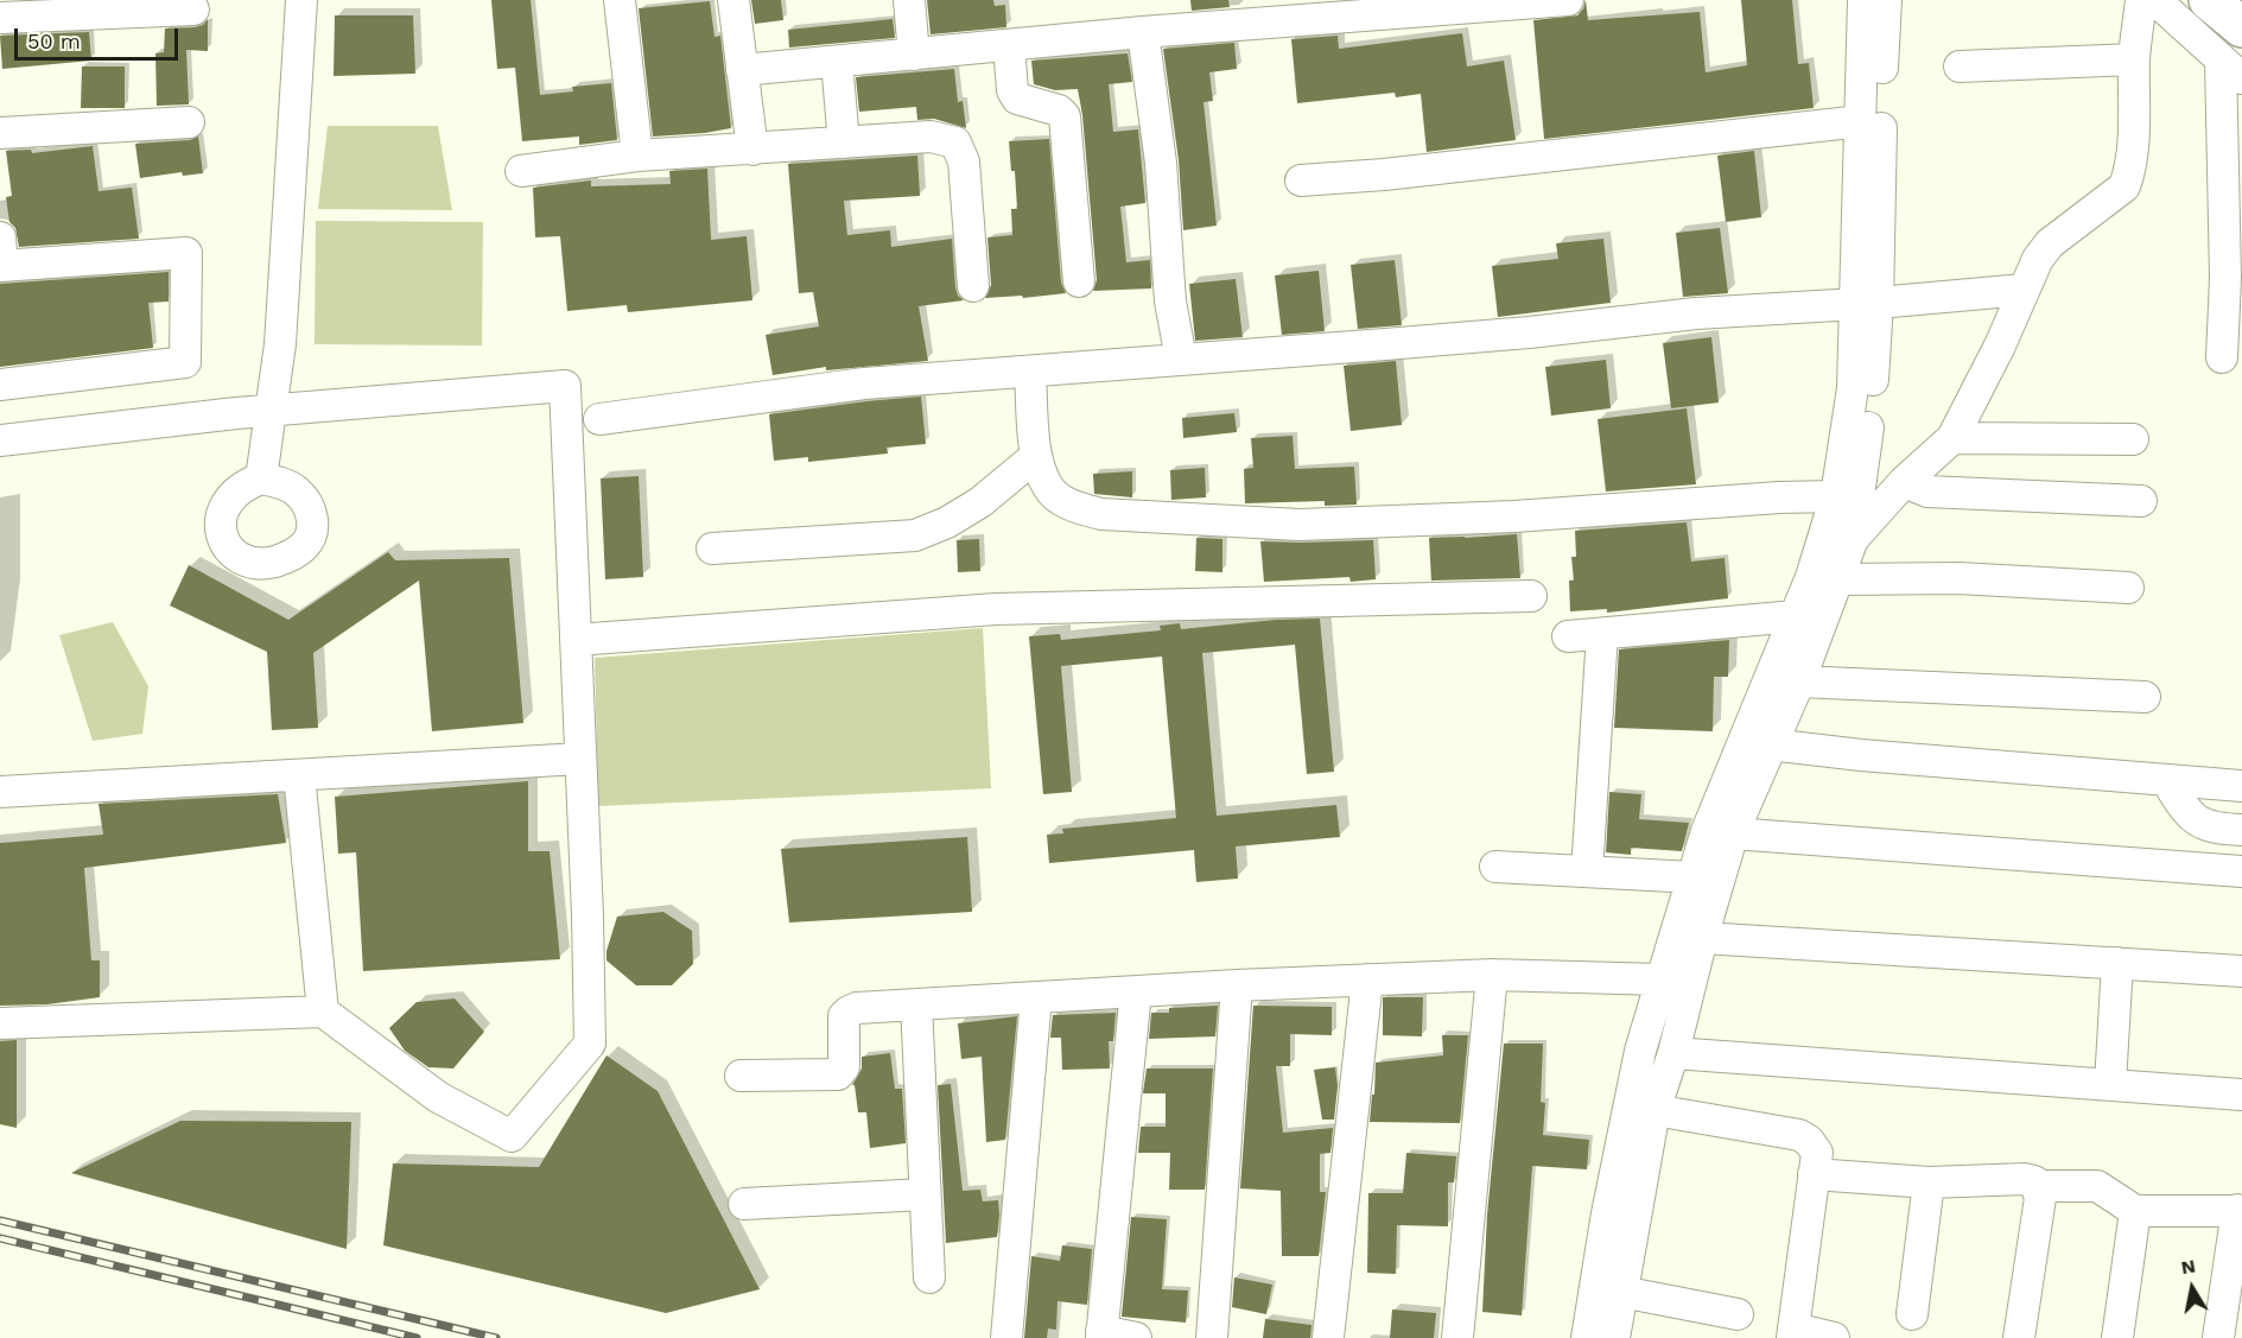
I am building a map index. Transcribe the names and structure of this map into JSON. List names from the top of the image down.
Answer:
{
  "scale_bar": "50 m",
  "north": "top"
}
